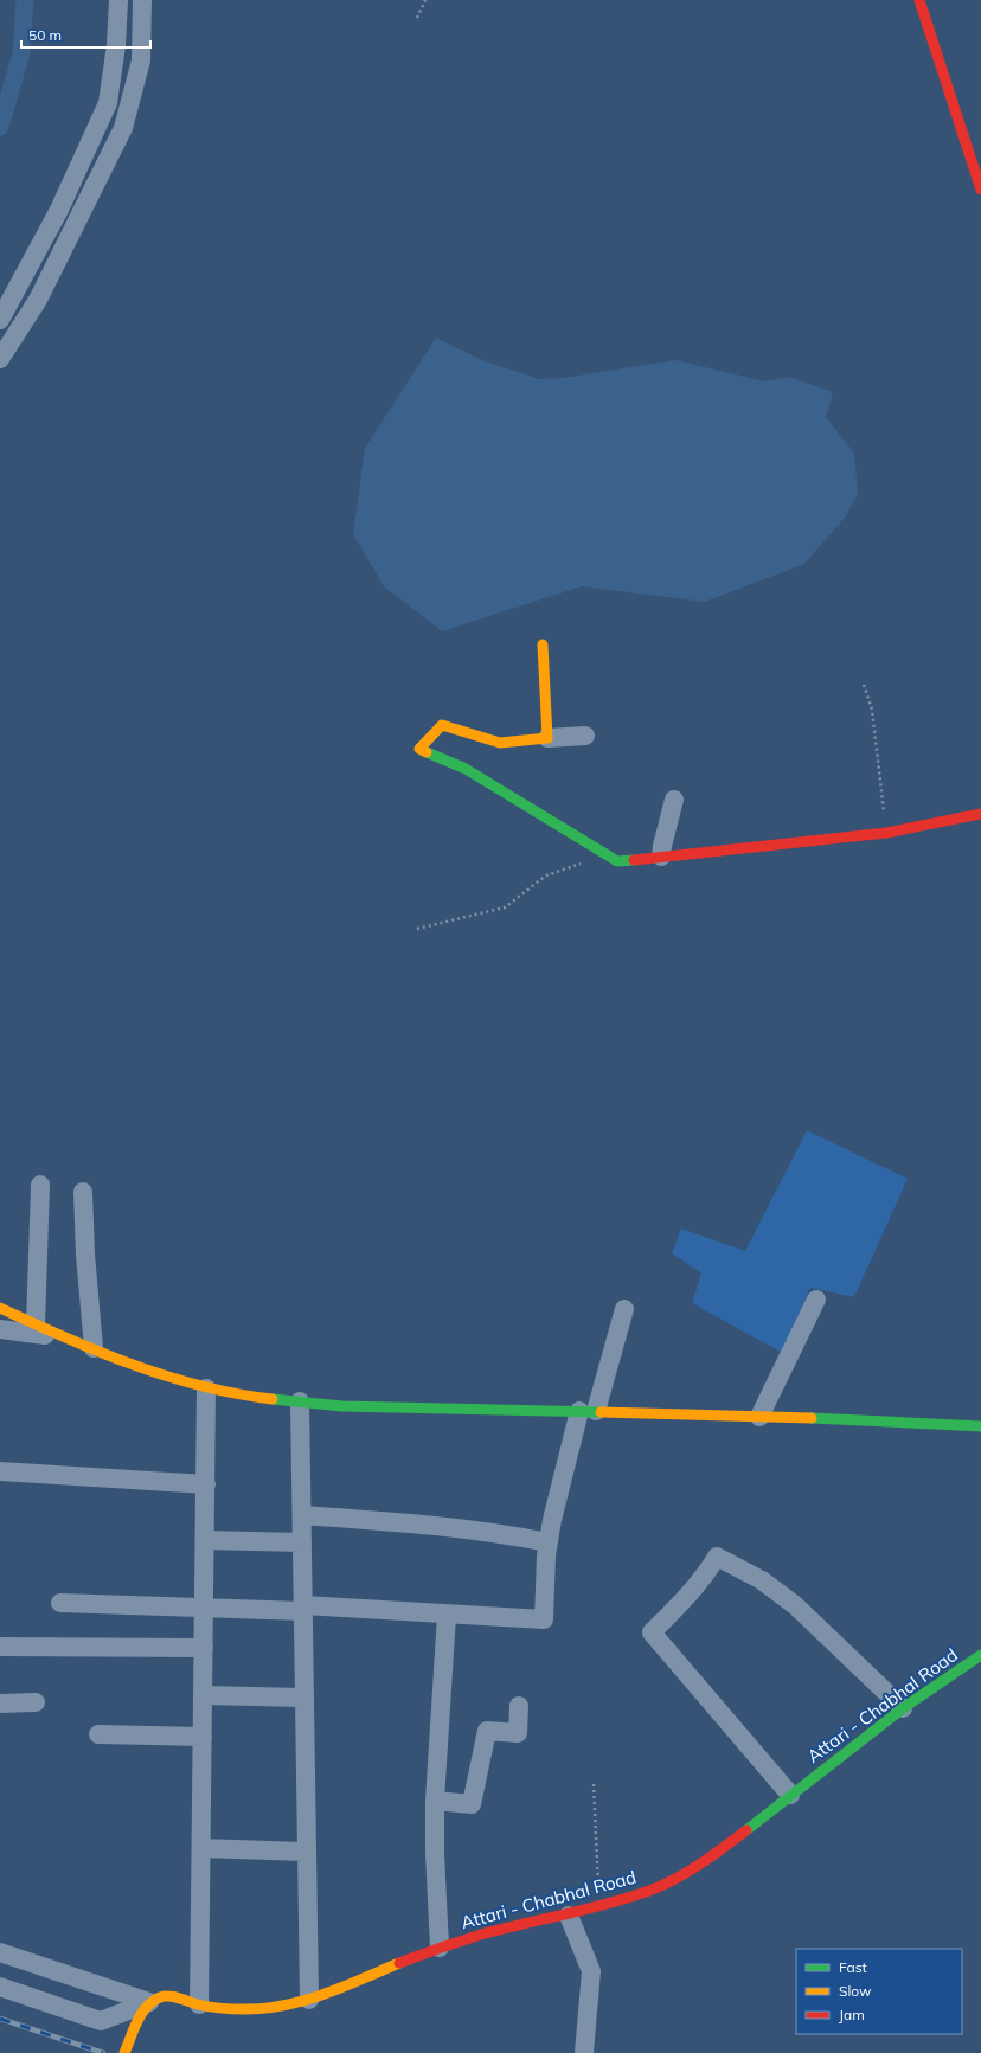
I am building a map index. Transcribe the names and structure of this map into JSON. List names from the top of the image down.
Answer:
{
  "streets": {
    "street": ["Attari - Chabhal Road"]
  },
  "legend": ["Fast", "Slow", "Jam"],
  "scale_bar": "50 m"
}
